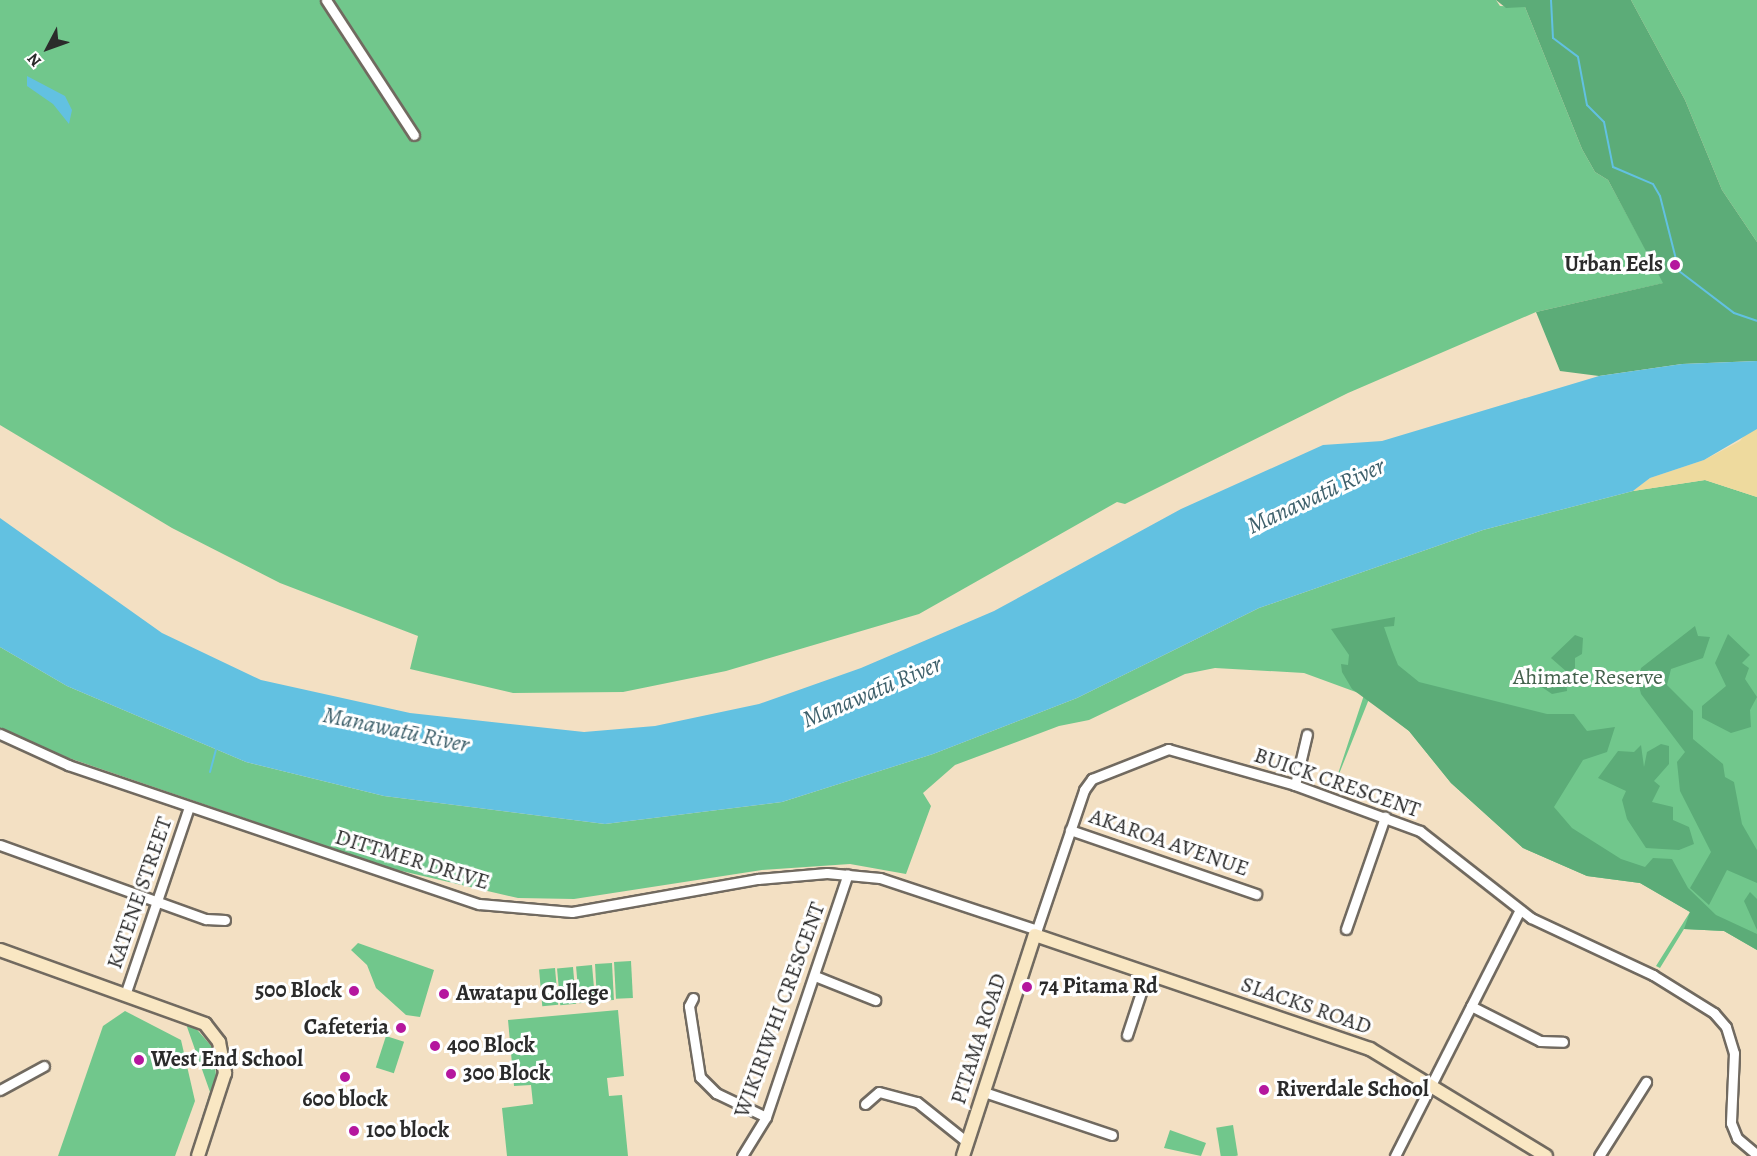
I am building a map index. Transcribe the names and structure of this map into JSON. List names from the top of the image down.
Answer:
{
  "streets": {
    "street": [
      "BUICK CRESCENT",
      "AKAROA AVENUE",
      "DITTMER DRIVE",
      "KATENE STREET",
      "SLACKS ROAD",
      "WIKIRIWHI CRESCENT",
      "PITAMA ROAD"
    ]
  },
  "crossings": [
    ["BUICK CRESCENT", "AKAROA AVENUE"],
    ["BUICK CRESCENT", "DITTMER DRIVE"],
    ["BUICK CRESCENT", "SLACKS ROAD"],
    ["BUICK CRESCENT", "PITAMA ROAD"],
    ["DITTMER DRIVE", "KATENE STREET"],
    ["DITTMER DRIVE", "SLACKS ROAD"],
    ["DITTMER DRIVE", "WIKIRIWHI CRESCENT"],
    ["DITTMER DRIVE", "PITAMA ROAD"],
    ["SLACKS ROAD", "PITAMA ROAD"]
  ],
  "water": ["Manawatū River"],
  "parks": ["Ahimate Reserve"],
  "places": [
    "Urban Eels",
    "74 Pitama Rd",
    "500 Block",
    "Awatapu College",
    "Cafeteria",
    "400 Block",
    "West End School",
    "300 Block",
    "600 block",
    "Riverdale School",
    "100 block"
  ],
  "north": "bottom left"
}
